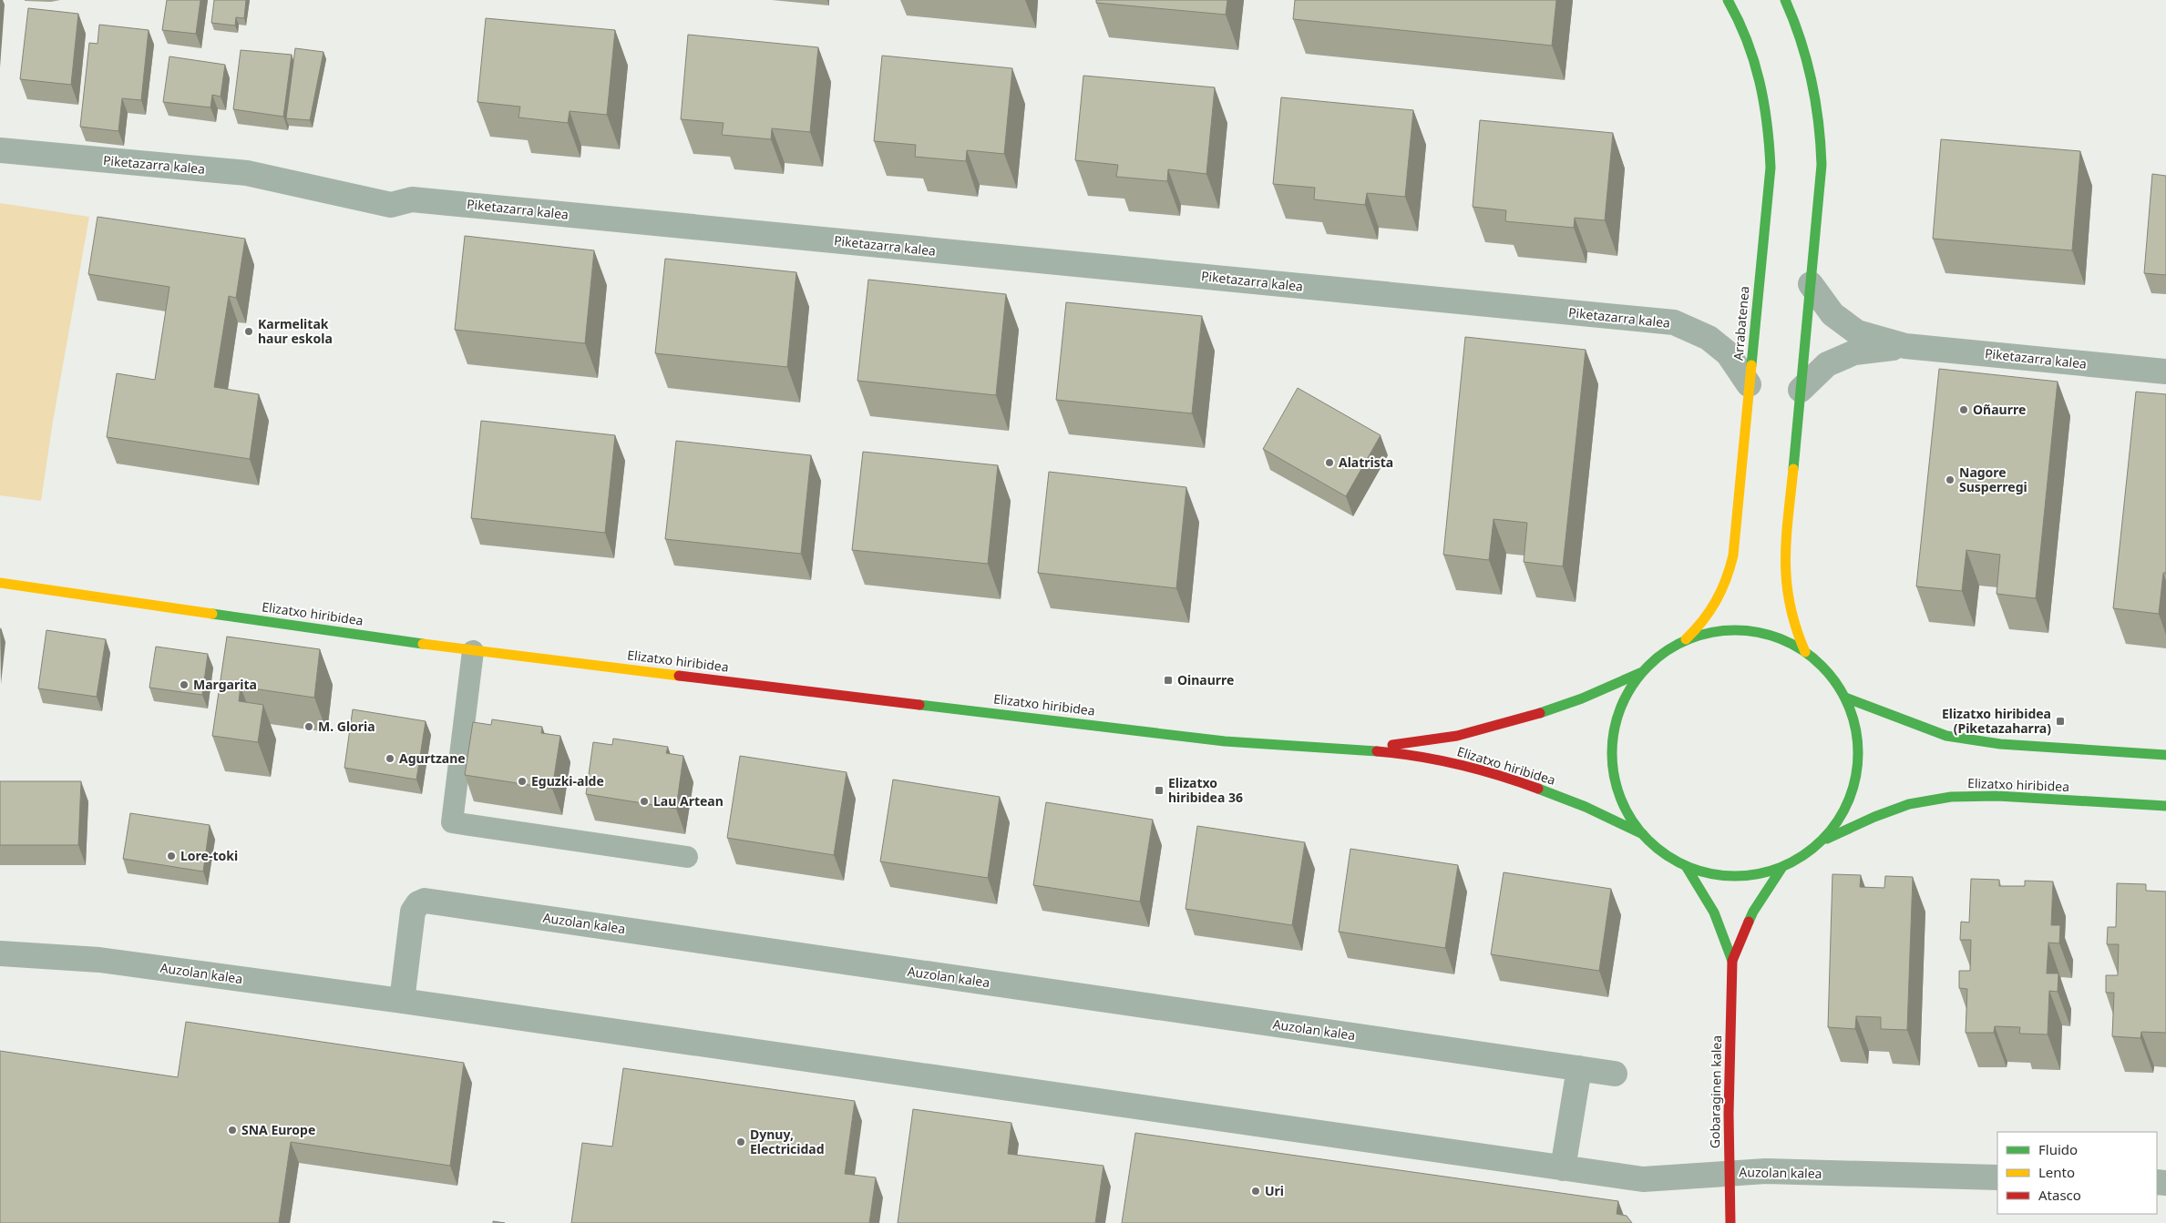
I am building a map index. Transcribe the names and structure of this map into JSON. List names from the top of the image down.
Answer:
{
  "streets": {
    "main road": ["Arrabatenea", "Elizatxo hiribidea", "Gobaraginen kalea"],
    "street": ["Piketazarra kalea", "Auzolan kalea"]
  },
  "crossings": [
    ["Piketazarra kalea", "Arrabatenea"],
    ["Auzolan kalea", "Gobaraginen kalea"]
  ],
  "places": {
    "other": [
      "Karmelitak haur eskola",
      "Oñaurre",
      "Alatrista",
      "Nagore Susperregi",
      "Margarita",
      "M. Gloria",
      "Agurtzane",
      "Eguzki-alde",
      "Lau Artean",
      "Lore-toki",
      "SNA Europe",
      "Dynuy, Electricidad",
      "Uri"
    ],
    "transit": ["Oinaurre", "Elizatxo hiribidea (Piketazaharra)", "Elizatxo hiribidea 36"]
  },
  "legend": ["Fluido", "Lento", "Atasco"]
}
